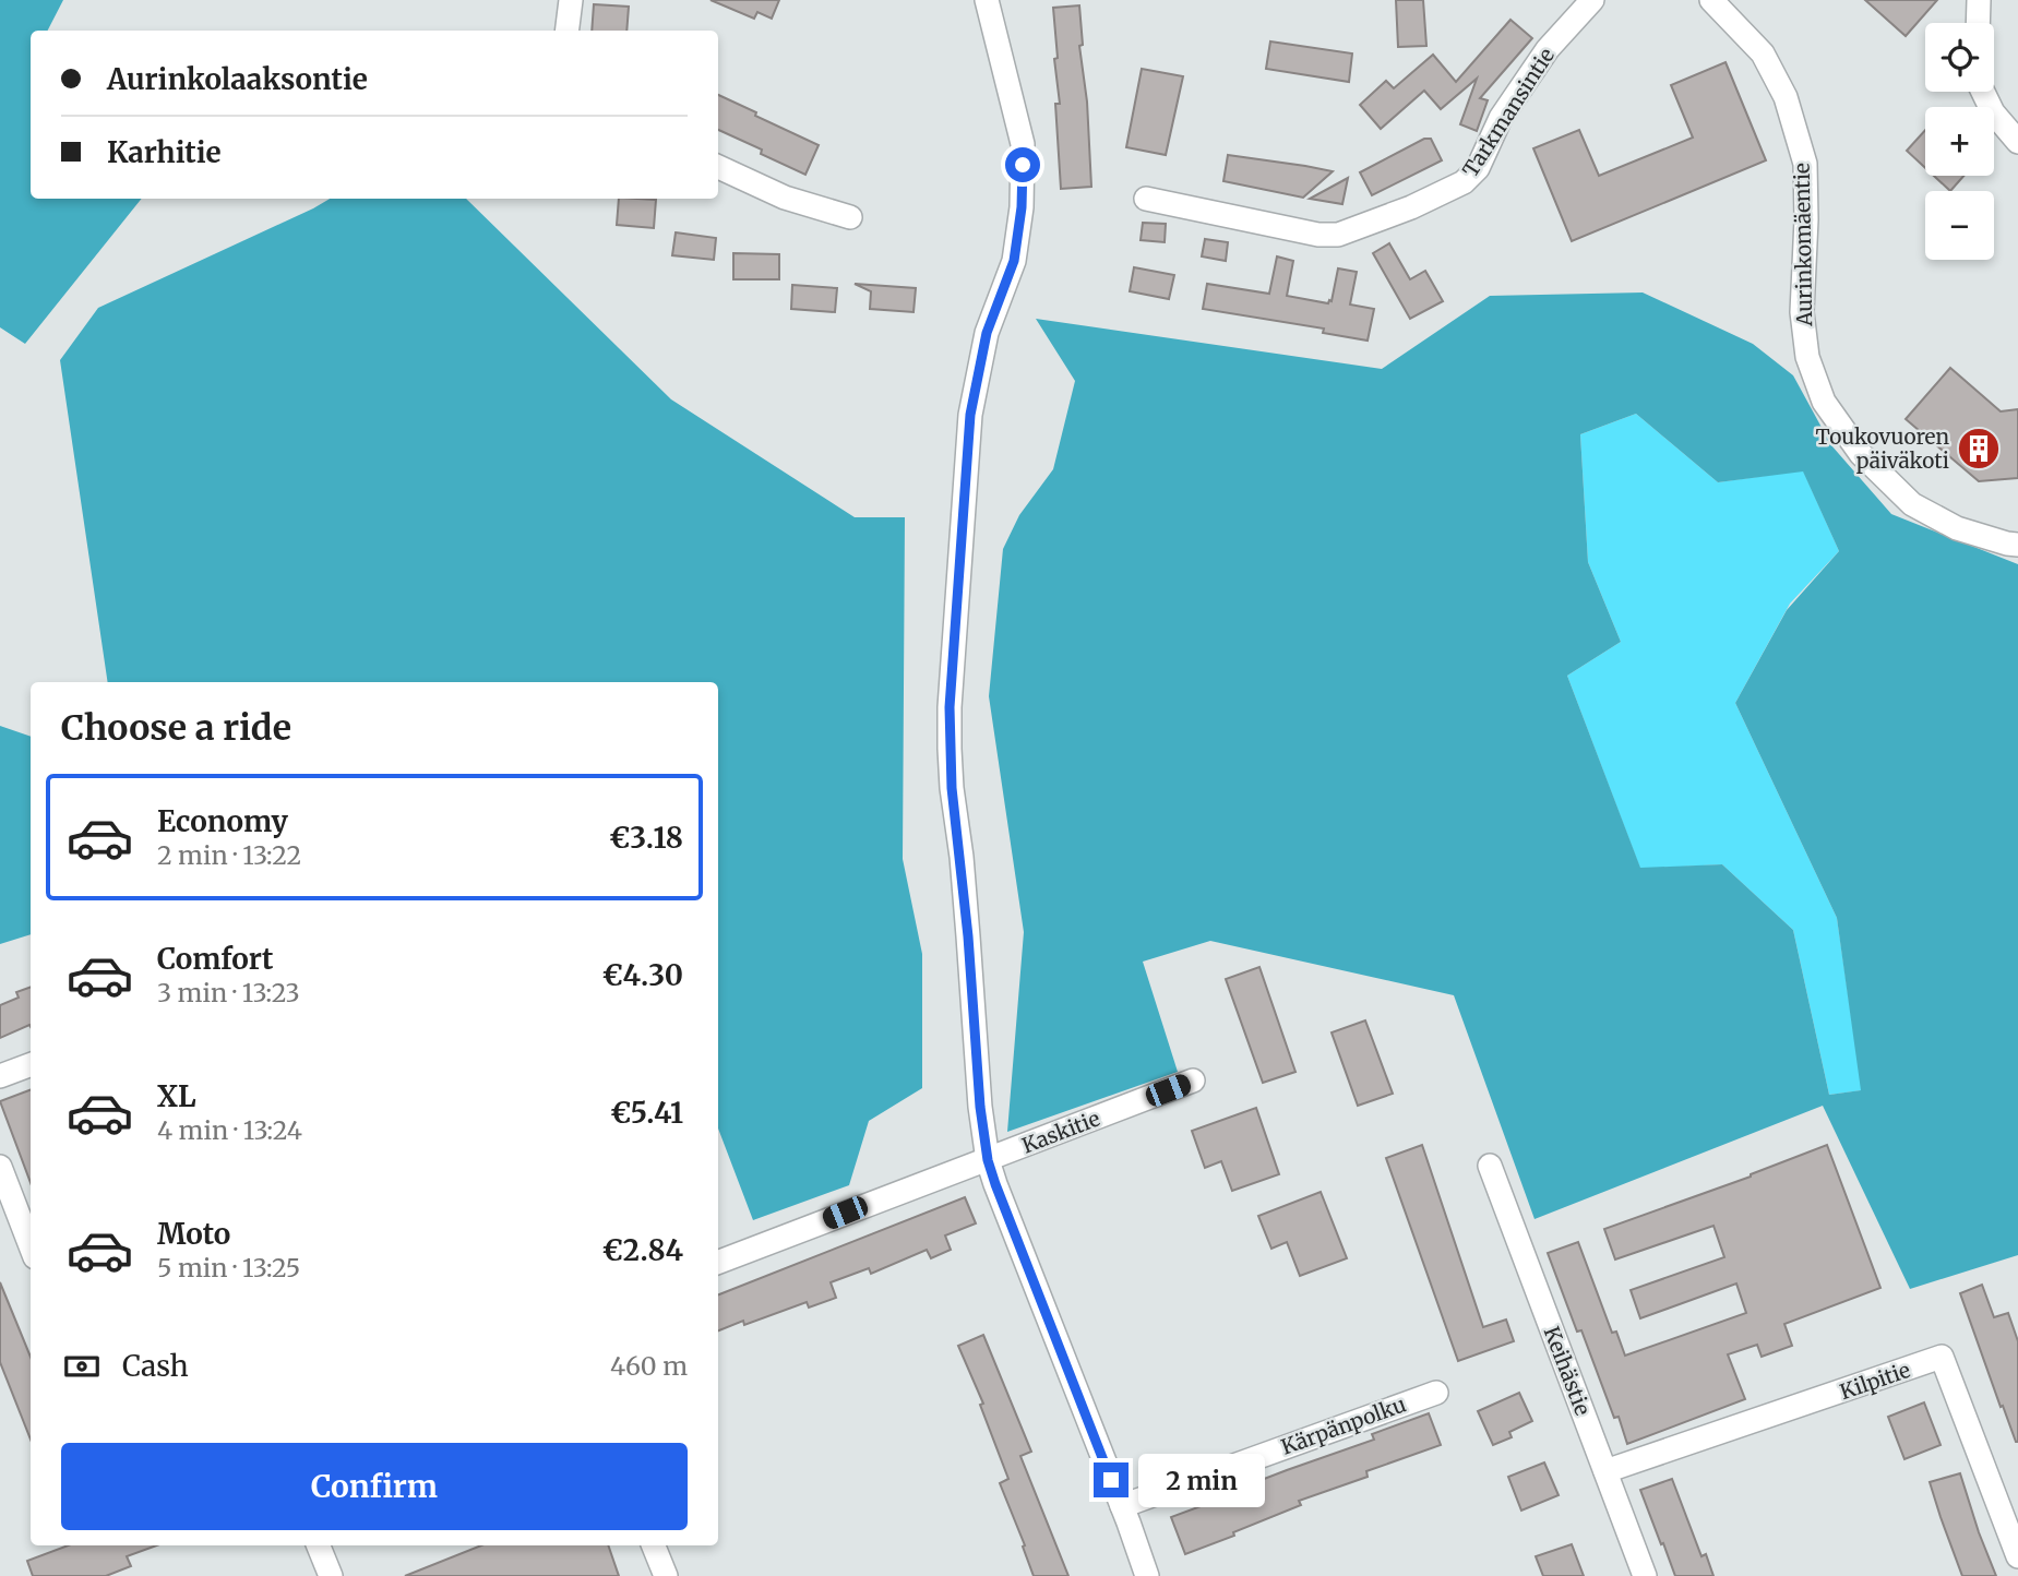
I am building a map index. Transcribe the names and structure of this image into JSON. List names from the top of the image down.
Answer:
{
  "streets": {
    "street": [
      "Tarkmansintie",
      "Aurinkomäentie",
      "Kaskitie",
      "Keihästie",
      "Kilpitie",
      "Kärpänpolku"
    ]
  },
  "crossings": [
    ["Keihästie", "Kilpitie"]
  ],
  "places": {
    "building": ["Toukovuoren päiväkoti"]
  },
  "page": {
    "map_buttons": ["+", "−"],
    "banner": ["Aurinkolaaksontie", "Karhitie"],
    "heading": "Choose a ride",
    "list": [
      {
        "name": "Economy",
        "note": "2 min · 13:22",
        "value": "€3.18"
      },
      {
        "name": "Comfort",
        "note": "3 min · 13:23",
        "value": "€4.30"
      },
      {
        "name": "XL",
        "note": "4 min · 13:24",
        "value": "€5.41"
      },
      {
        "name": "Moto",
        "note": "5 min · 13:25",
        "value": "€2.84"
      }
    ],
    "pay": ["Cash", "460 m"],
    "buttons": "Confirm",
    "bubble": "2 min"
  }
}
